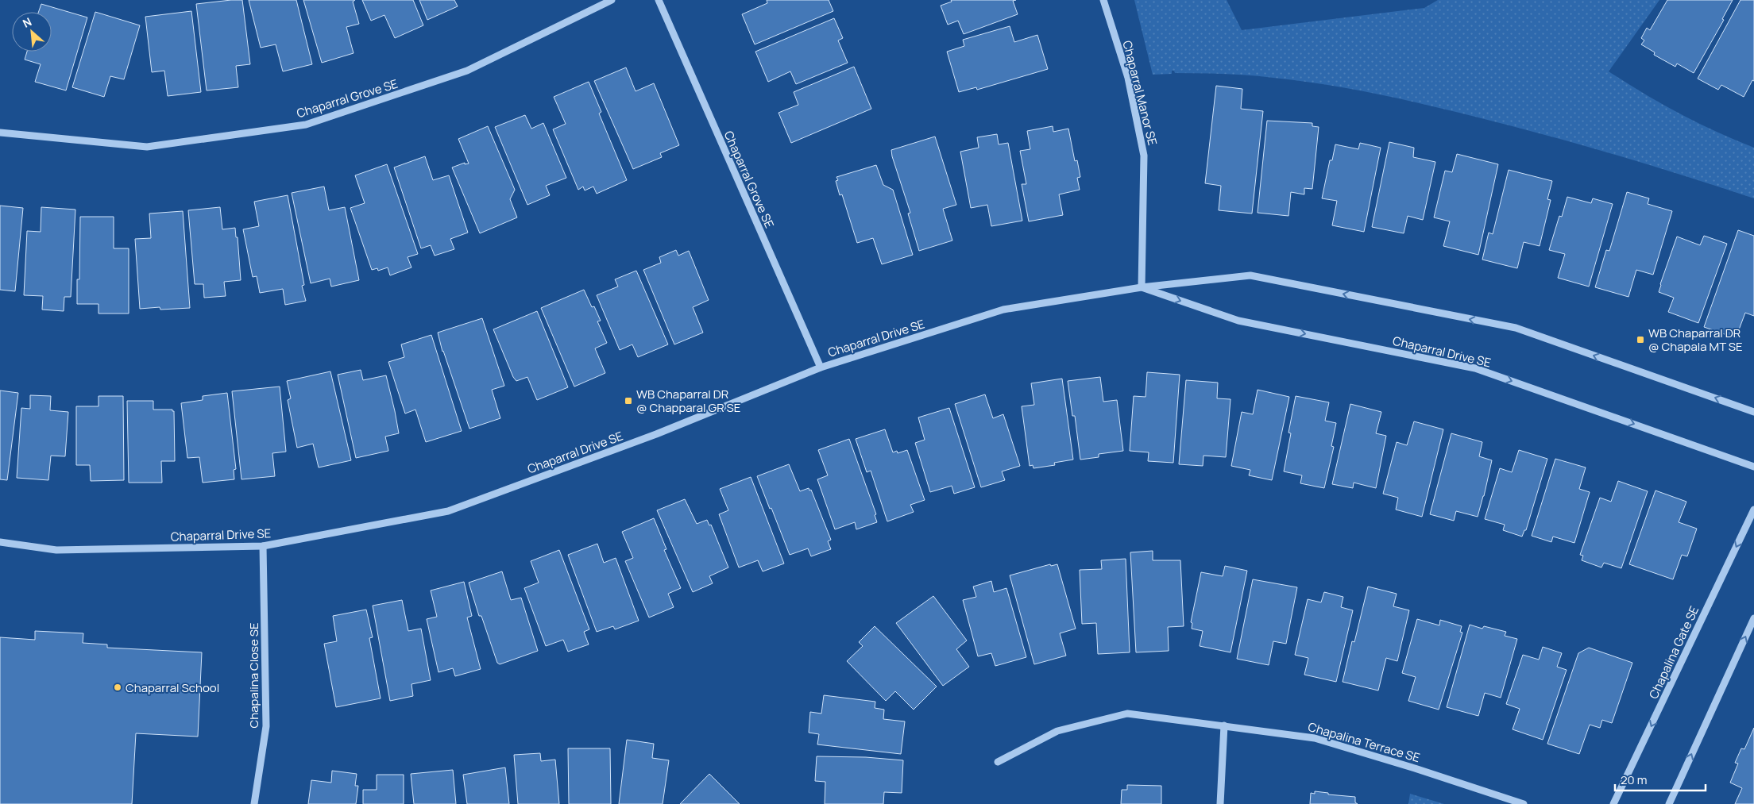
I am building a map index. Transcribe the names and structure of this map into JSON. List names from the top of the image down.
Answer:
{
  "streets": {
    "street": [
      "Chaparral Manor SE",
      "Chaparral Grove SE",
      "Chaparral Drive SE",
      "Chapalina Gate SE",
      "Chapalina Close SE",
      "Chapalina Terrace SE"
    ]
  },
  "crossings": [
    ["Chaparral Manor SE", "Chaparral Drive SE"],
    ["Chaparral Grove SE", "Chaparral Drive SE"],
    ["Chaparral Drive SE", "Chapalina Close SE"]
  ],
  "places": {
    "transit": ["WB Chaparral DR @ Chapala MT SE", "WB Chaparral DR @ Chapparal GR SE"],
    "other": ["Chaparral School"]
  },
  "scale_bar": "20 m",
  "north": "top left"
}
